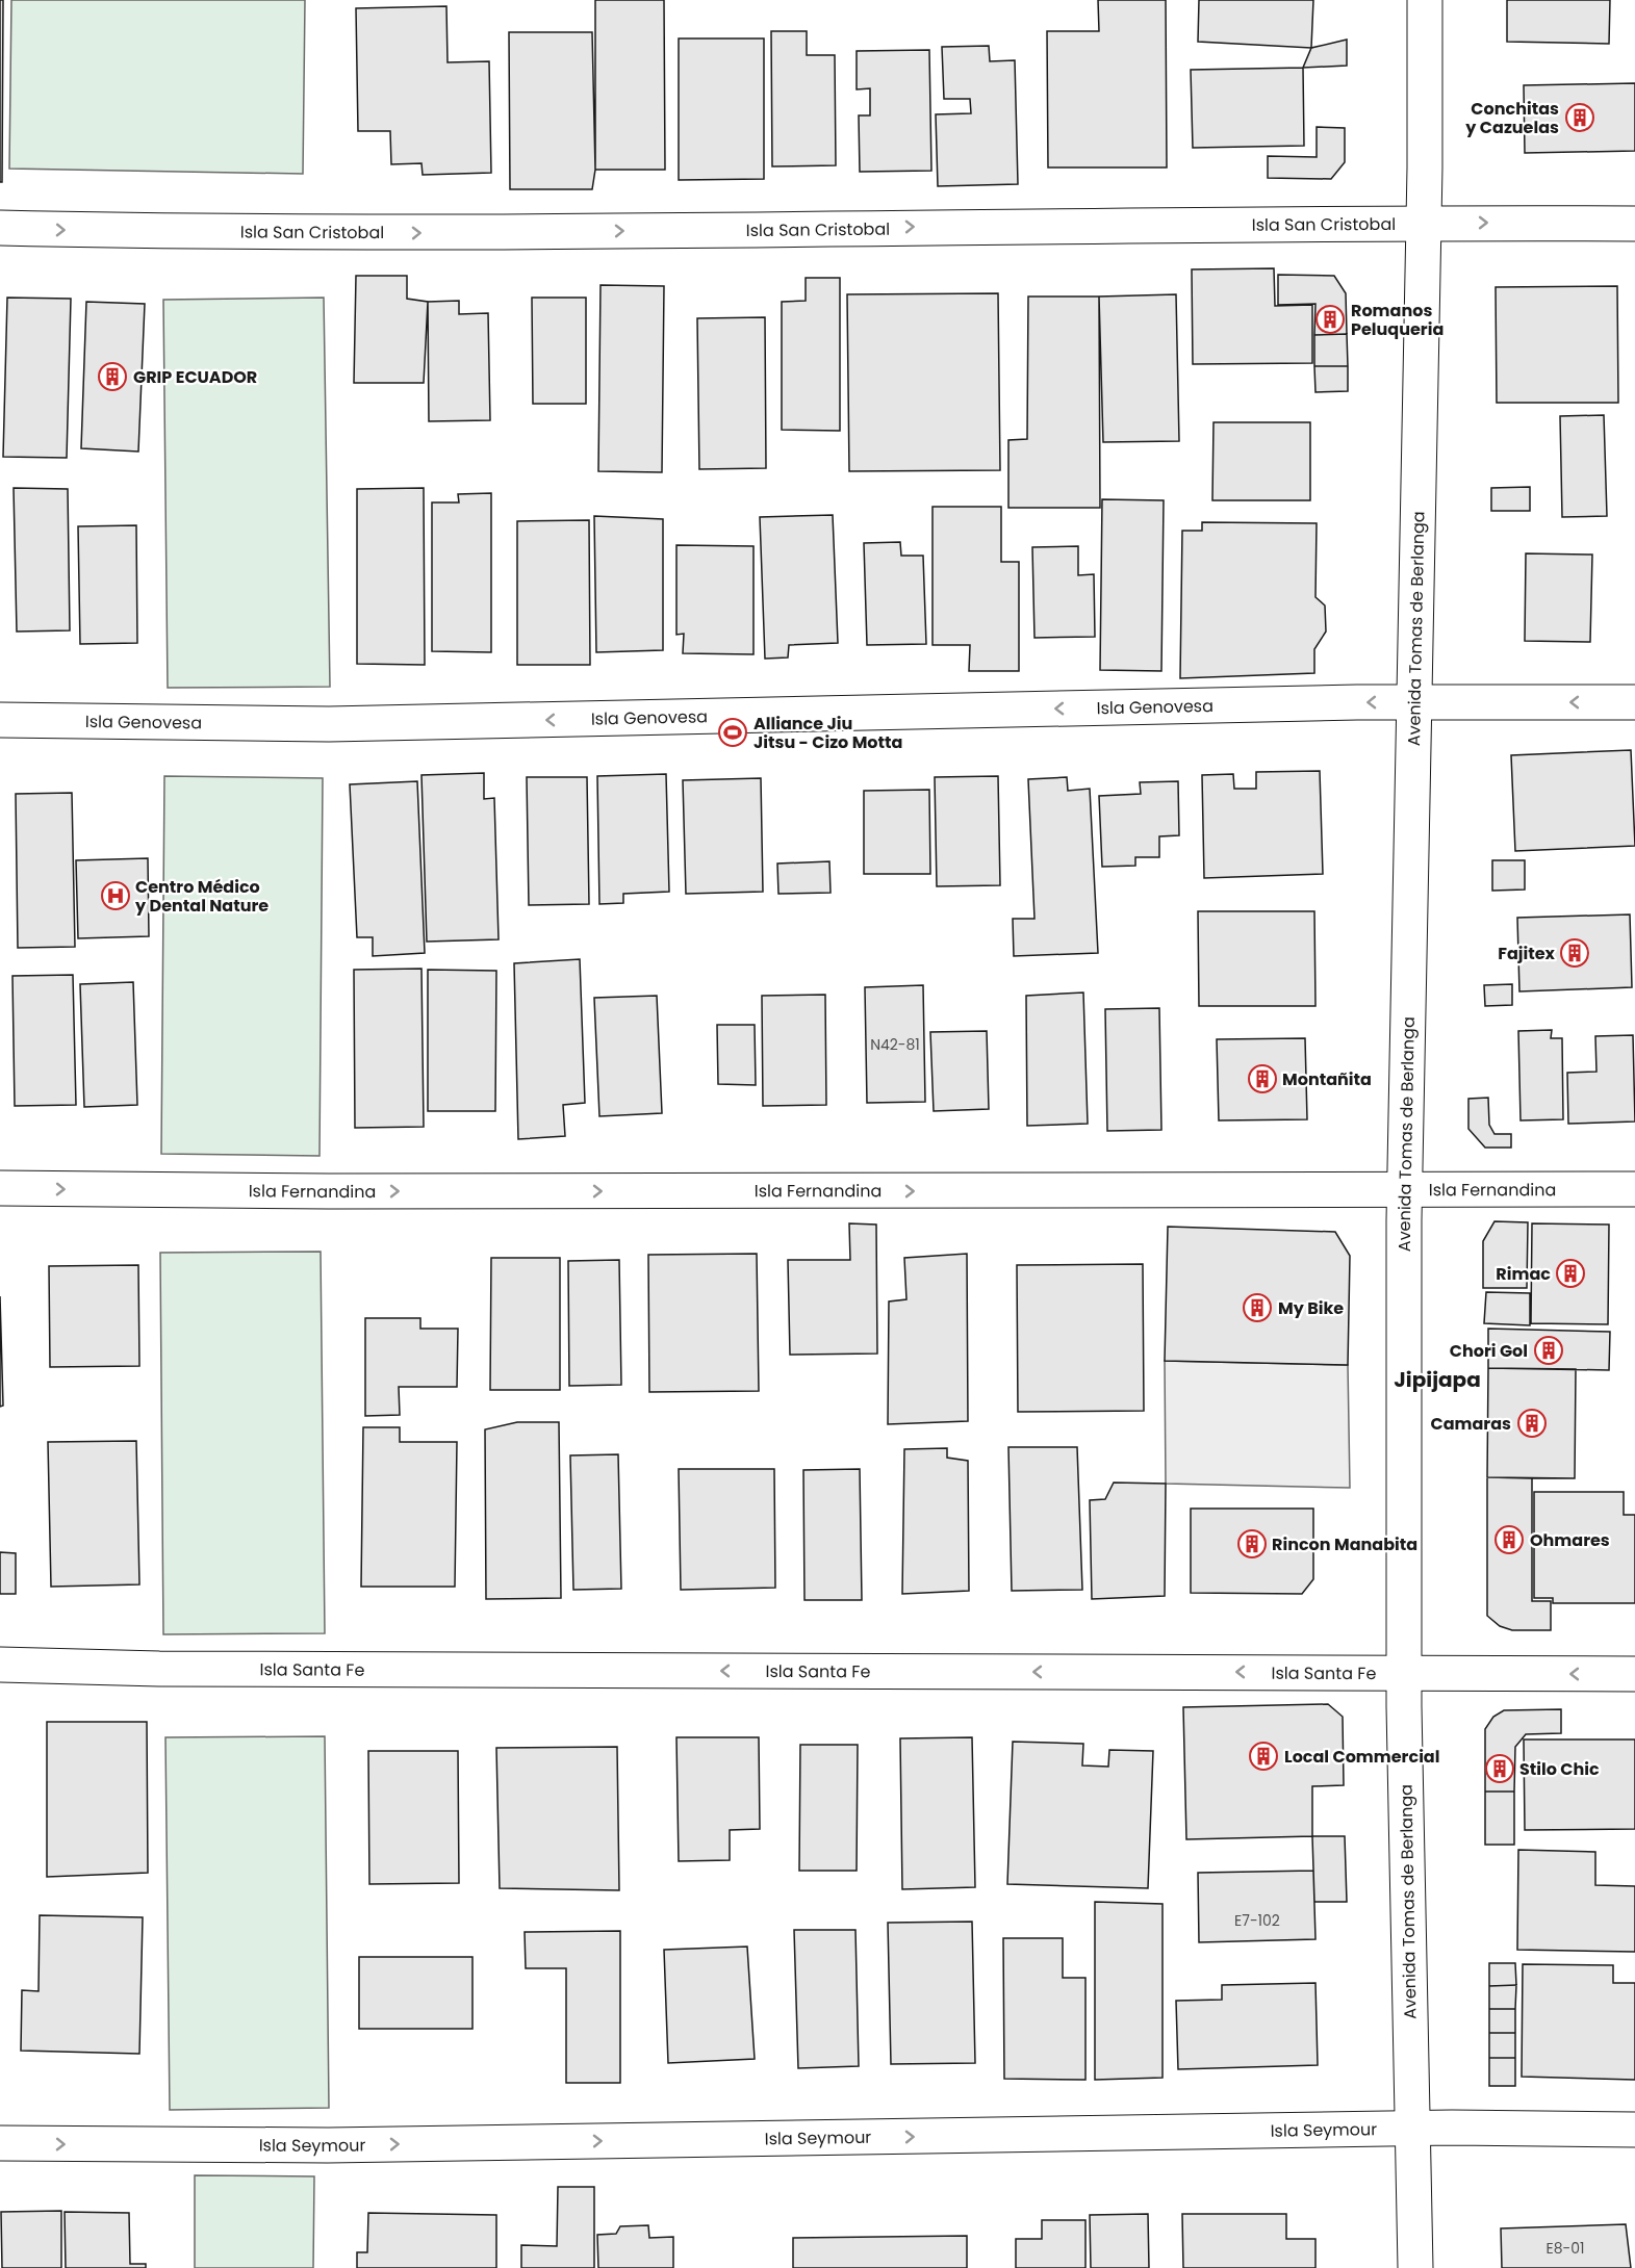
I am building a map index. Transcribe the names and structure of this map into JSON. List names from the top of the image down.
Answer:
{
  "streets": {
    "street": [
      "Isla San Cristobal",
      "Avenida Tomas de Berlanga",
      "Isla Genovesa",
      "Isla Fernandina",
      "Isla Santa Fe",
      "Isla Seymour"
    ]
  },
  "crossings": [
    ["Isla San Cristobal", "Avenida Tomas de Berlanga"],
    ["Avenida Tomas de Berlanga", "Isla Genovesa"],
    ["Avenida Tomas de Berlanga", "Isla Fernandina"],
    ["Avenida Tomas de Berlanga", "Isla Santa Fe"],
    ["Avenida Tomas de Berlanga", "Isla Seymour"]
  ],
  "one_way": [
    "Isla San Cristobal",
    "Isla Genovesa",
    "Isla Fernandina",
    "Isla Santa Fe",
    "Isla Seymour"
  ],
  "districts": ["Jipijapa"],
  "places": {
    "building": [
      "Conchitas y Cazuelas",
      "Romanos Peluqueria",
      "GRIP ECUADOR",
      "Fajitex",
      "Montañita",
      "Rimac",
      "My Bike",
      "Chori Gol",
      "Camaras",
      "Ohmares",
      "Rincon Manabita",
      "Local Commercial",
      "Stilo Chic"
    ],
    "sports": ["Alliance Jiu Jitsu - Cizo Motta"],
    "hospital": ["Centro Médico y Dental Nature"]
  },
  "house_numbers": ["N42-81", "E7-102", "E8-01"]
}
